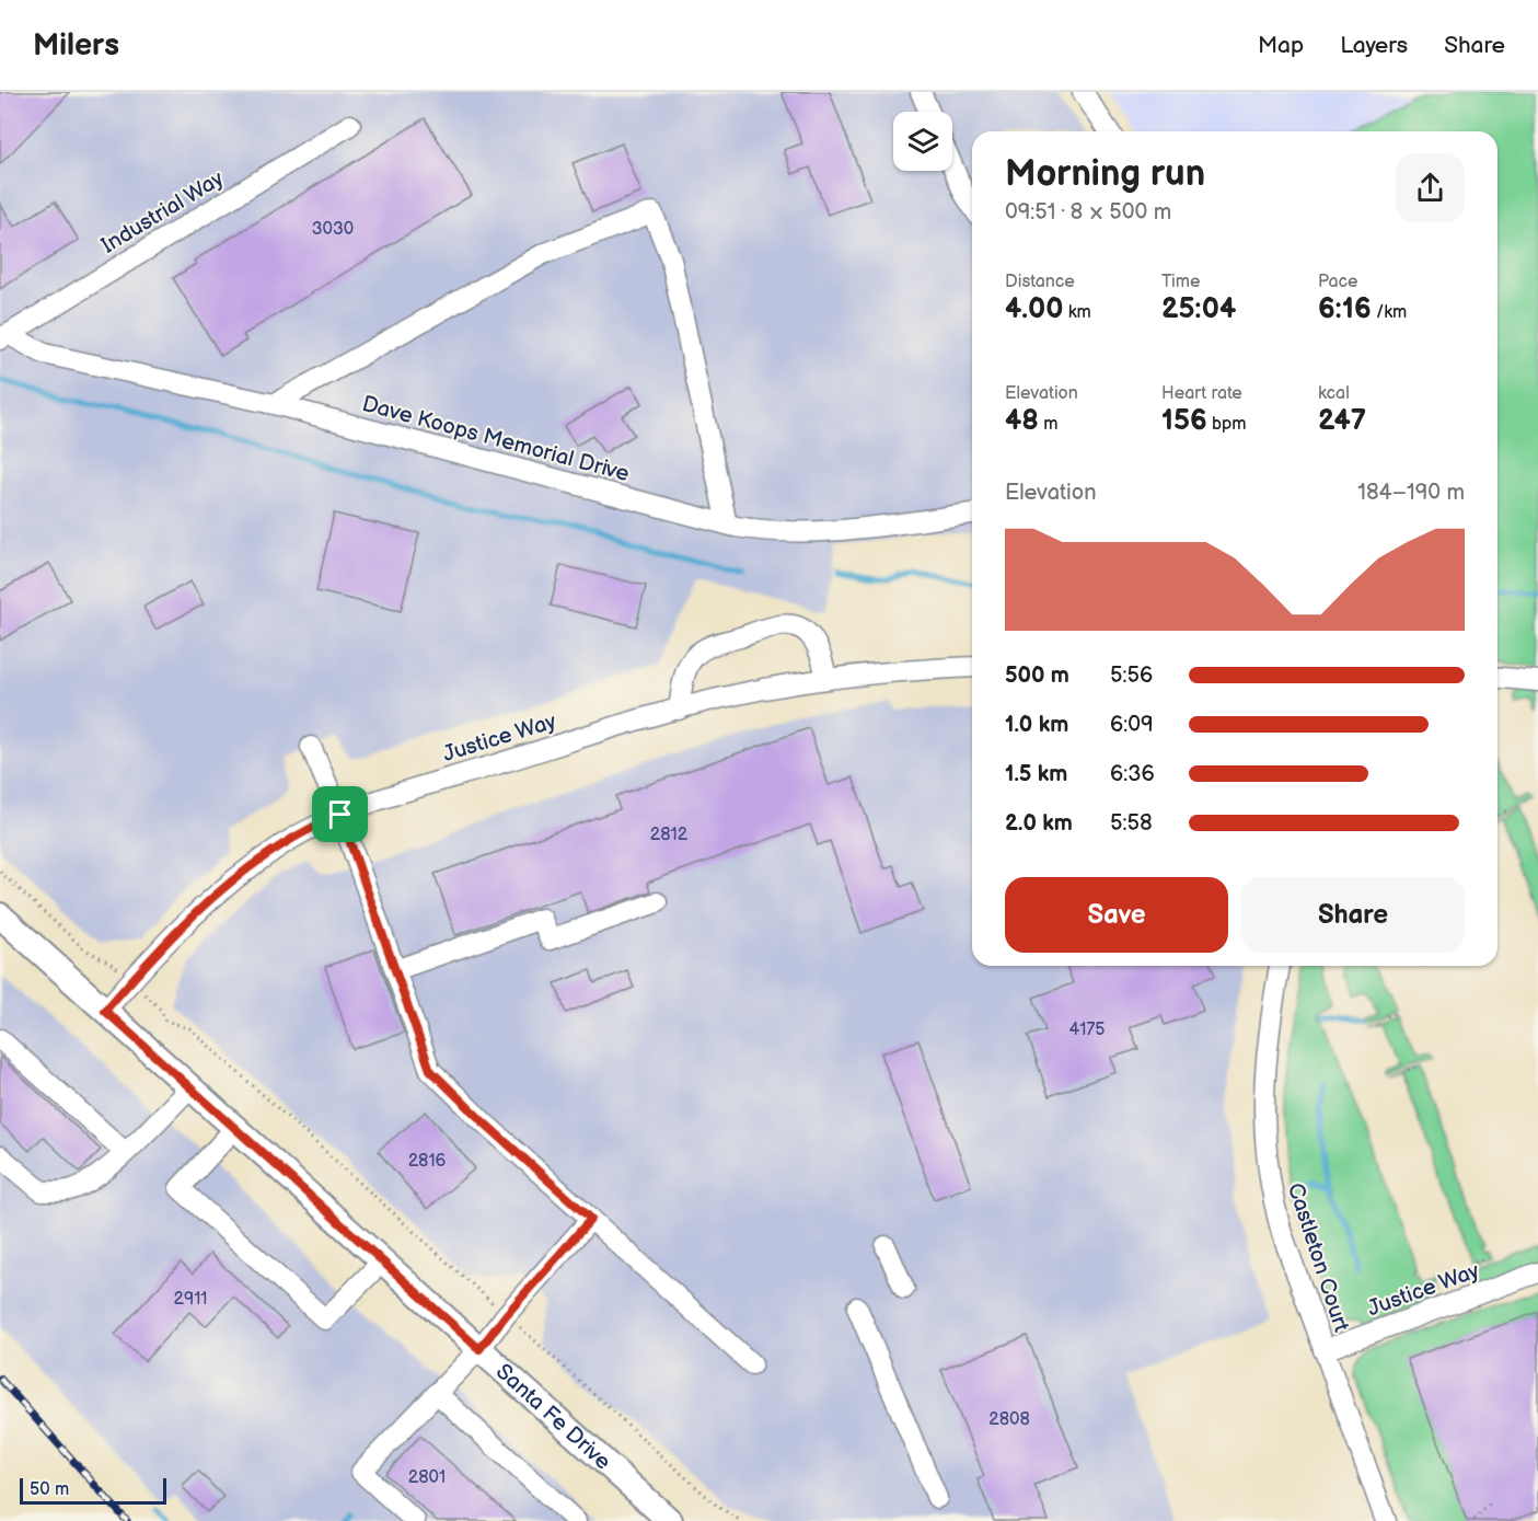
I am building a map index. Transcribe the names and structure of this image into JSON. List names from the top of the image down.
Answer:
{
  "streets": {
    "main road": ["Santa Fe Drive"],
    "street": [
      "Industrial Way",
      "Dave Koops Memorial Drive",
      "Justice Way",
      "Castleton Court"
    ]
  },
  "crossings": [
    ["Industrial Way", "Dave Koops Memorial Drive"],
    ["Justice Way", "Castleton Court"],
    ["Justice Way", "Santa Fe Drive"]
  ],
  "house_numbers": [
    "3030",
    "2812",
    "4175",
    "2816",
    "2911",
    "2808",
    "2801"
  ],
  "scale_bar": "50 m",
  "page": {
    "header": "Milers",
    "nav": ["Map", "Layers", "Share"],
    "heading": ["Morning run", "09:51 · 8 × 500 m"],
    "stats": [
      ["Distance", "4.00 km"],
      ["Time", "25:04"],
      ["Pace", "6:16 /km"],
      ["Elevation", "48 m"],
      ["Heart rate", "156 bpm"],
      ["kcal", "247"]
    ],
    "chart": ["Elevation", "184–190 m"],
    "list": [
      {
        "name": "500 m",
        "note": "5:56"
      },
      {
        "name": "1.0 km",
        "note": "6:09"
      },
      {
        "name": "1.5 km",
        "note": "6:36"
      },
      {
        "name": "2.0 km",
        "note": "5:58"
      }
    ],
    "buttons": ["Save", "Share"],
    "scale": "50 m"
  }
}
